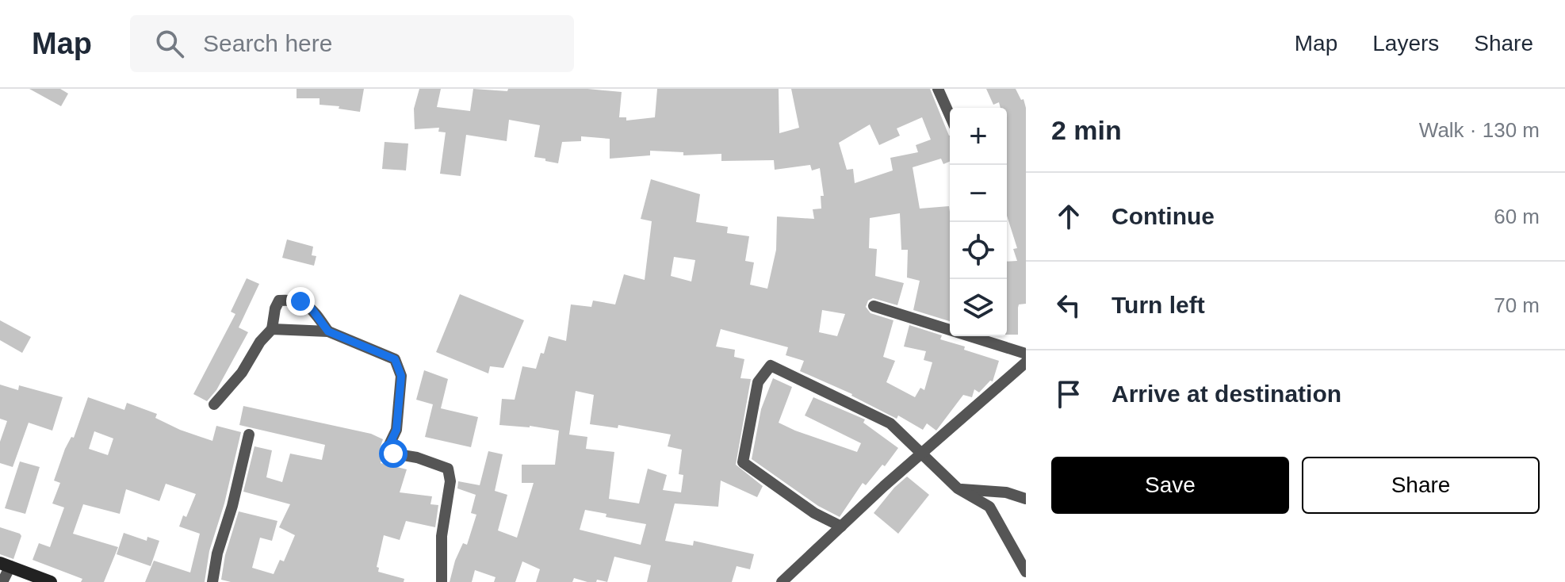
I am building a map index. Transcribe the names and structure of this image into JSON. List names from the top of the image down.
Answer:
{
  "page": {
    "header": "Map",
    "search": "Search here",
    "nav": ["Map", "Layers", "Share"],
    "heading": ["2 min", "Walk · 130 m"],
    "map_buttons": ["+", "−"],
    "list": [
      ["Continue", "60 m"],
      ["Turn left", "70 m"],
      "Arrive at destination"
    ],
    "buttons": ["Save", "Share"]
  }
}
